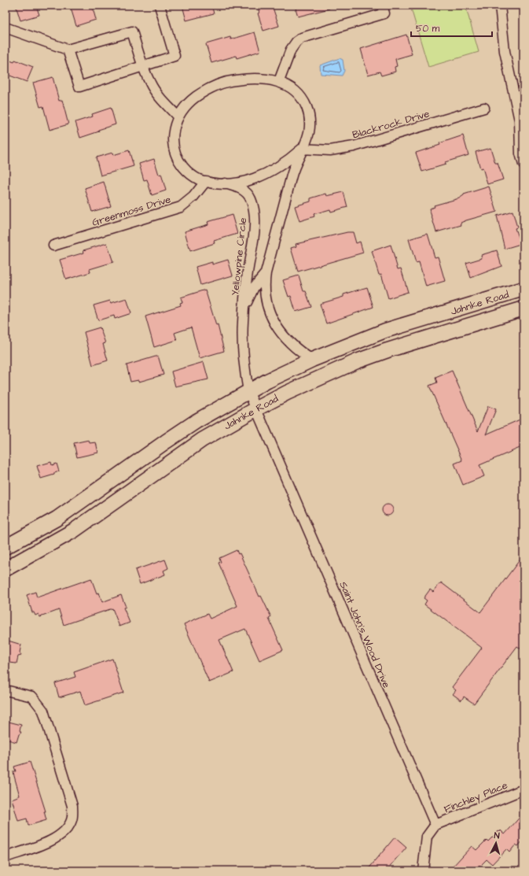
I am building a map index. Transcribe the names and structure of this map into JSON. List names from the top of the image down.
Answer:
{
  "streets": {
    "main road": ["Jahnke Road"],
    "street": [
      "Blackrock Drive",
      "Greenmoss Drive",
      "Yellowpine Circle",
      "Saint John's Wood Drive",
      "Finchley Place"
    ]
  },
  "crossings": [
    ["Blackrock Drive", "Yellowpine Circle"],
    ["Greenmoss Drive", "Yellowpine Circle"],
    ["Yellowpine Circle", "Jahnke Road"],
    ["Yellowpine Circle", "Saint John's Wood Drive"],
    ["Jahnke Road", "Saint John's Wood Drive"],
    ["Saint John's Wood Drive", "Finchley Place"]
  ],
  "scale_bar": "50 m",
  "north": "top"
}
